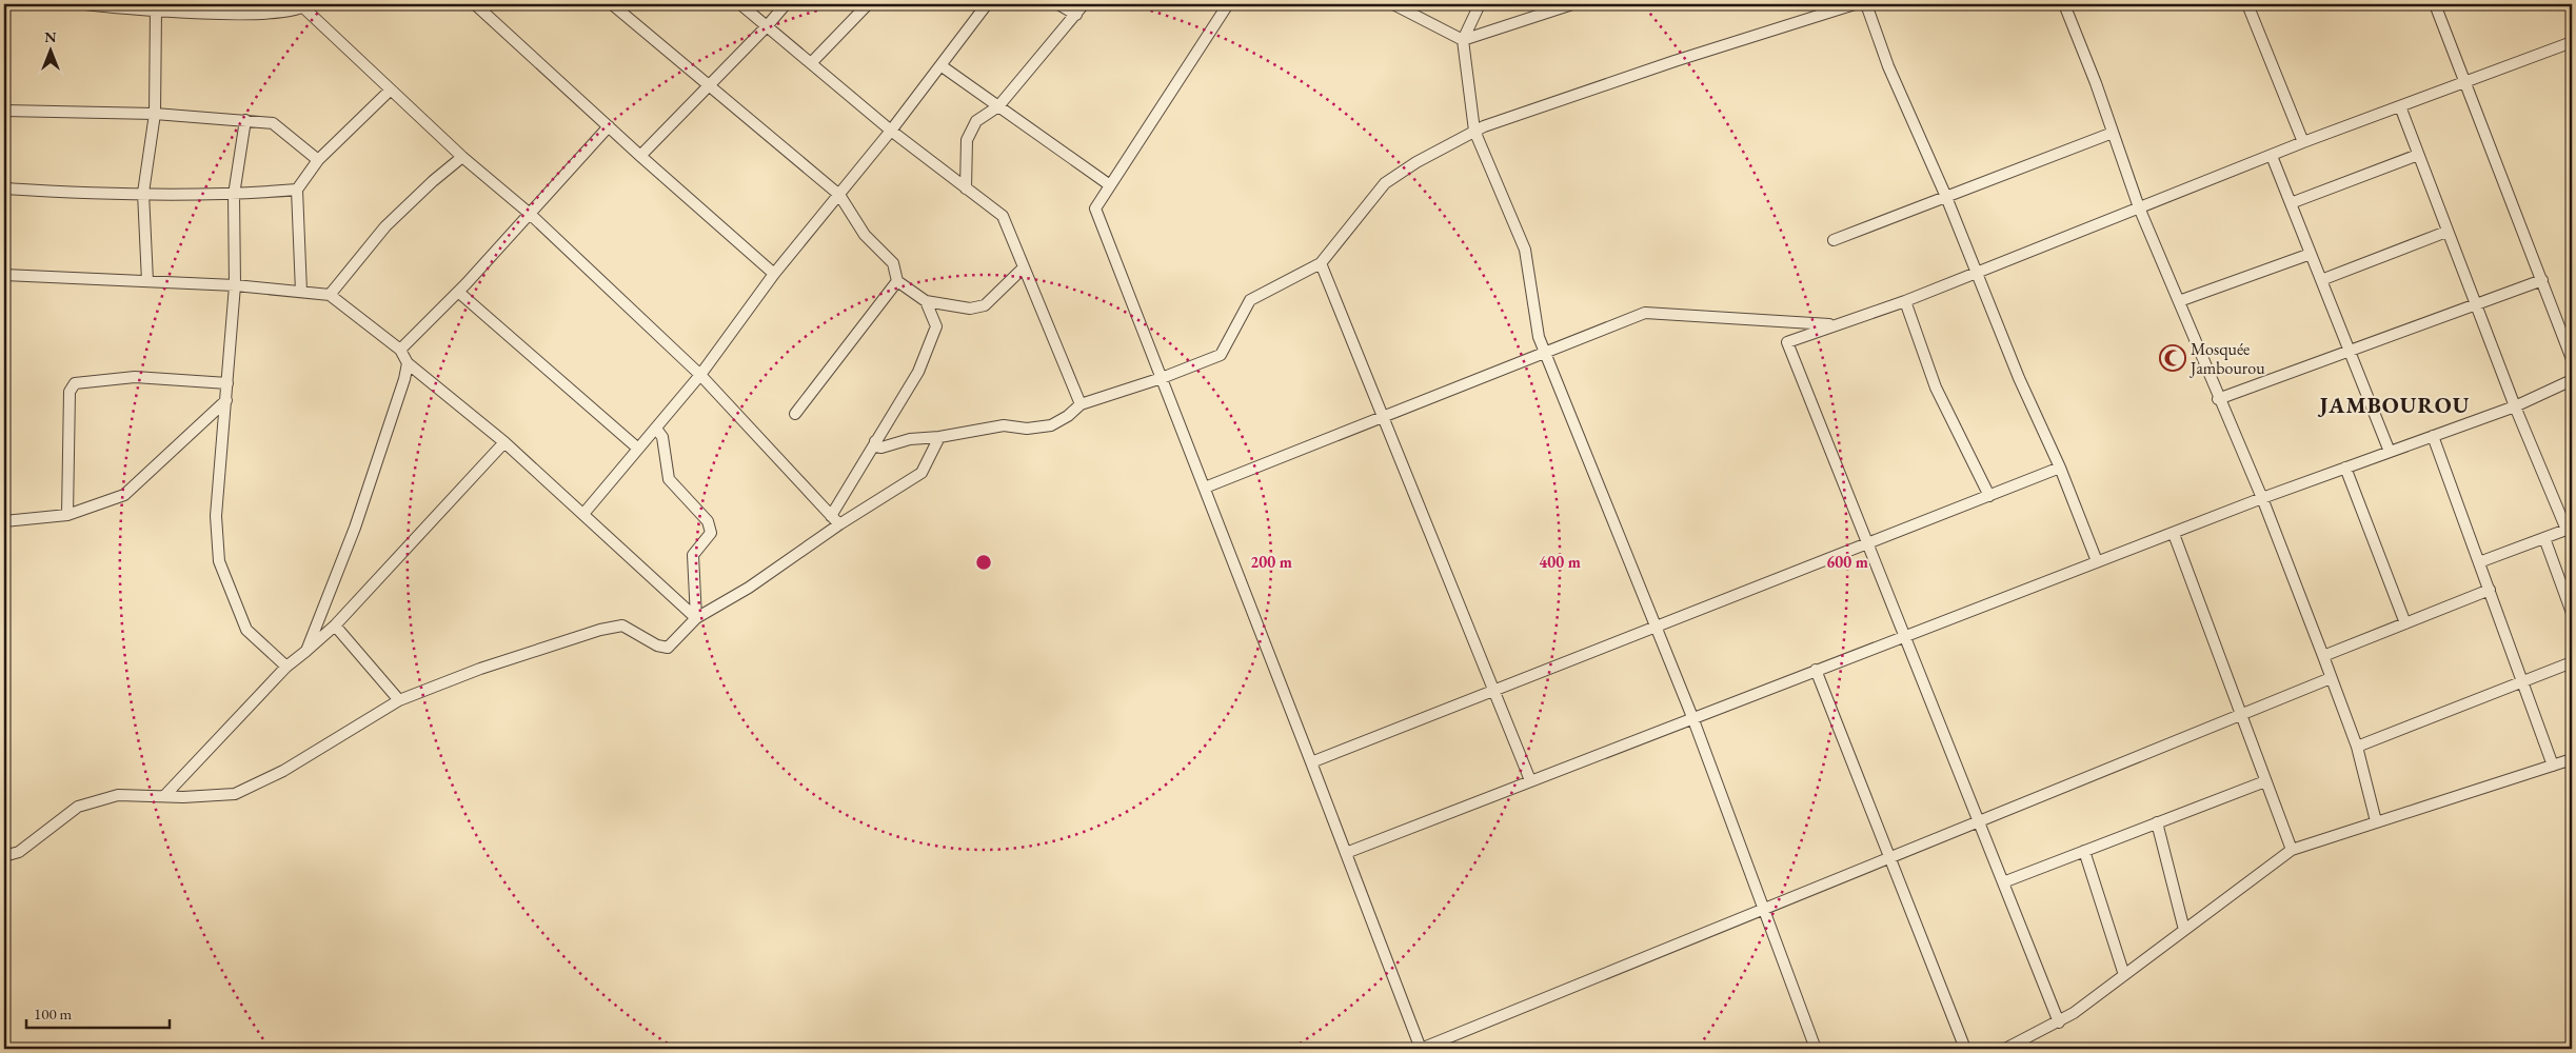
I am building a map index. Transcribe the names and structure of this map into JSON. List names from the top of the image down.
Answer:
{
  "districts": ["JAMBOUROU"],
  "places": {
    "mosque": ["Mosquée Jambourou"]
  },
  "scale_bar": "100 m",
  "north": "top",
  "rings": ["200 m", "400 m", "600 m"]
}
